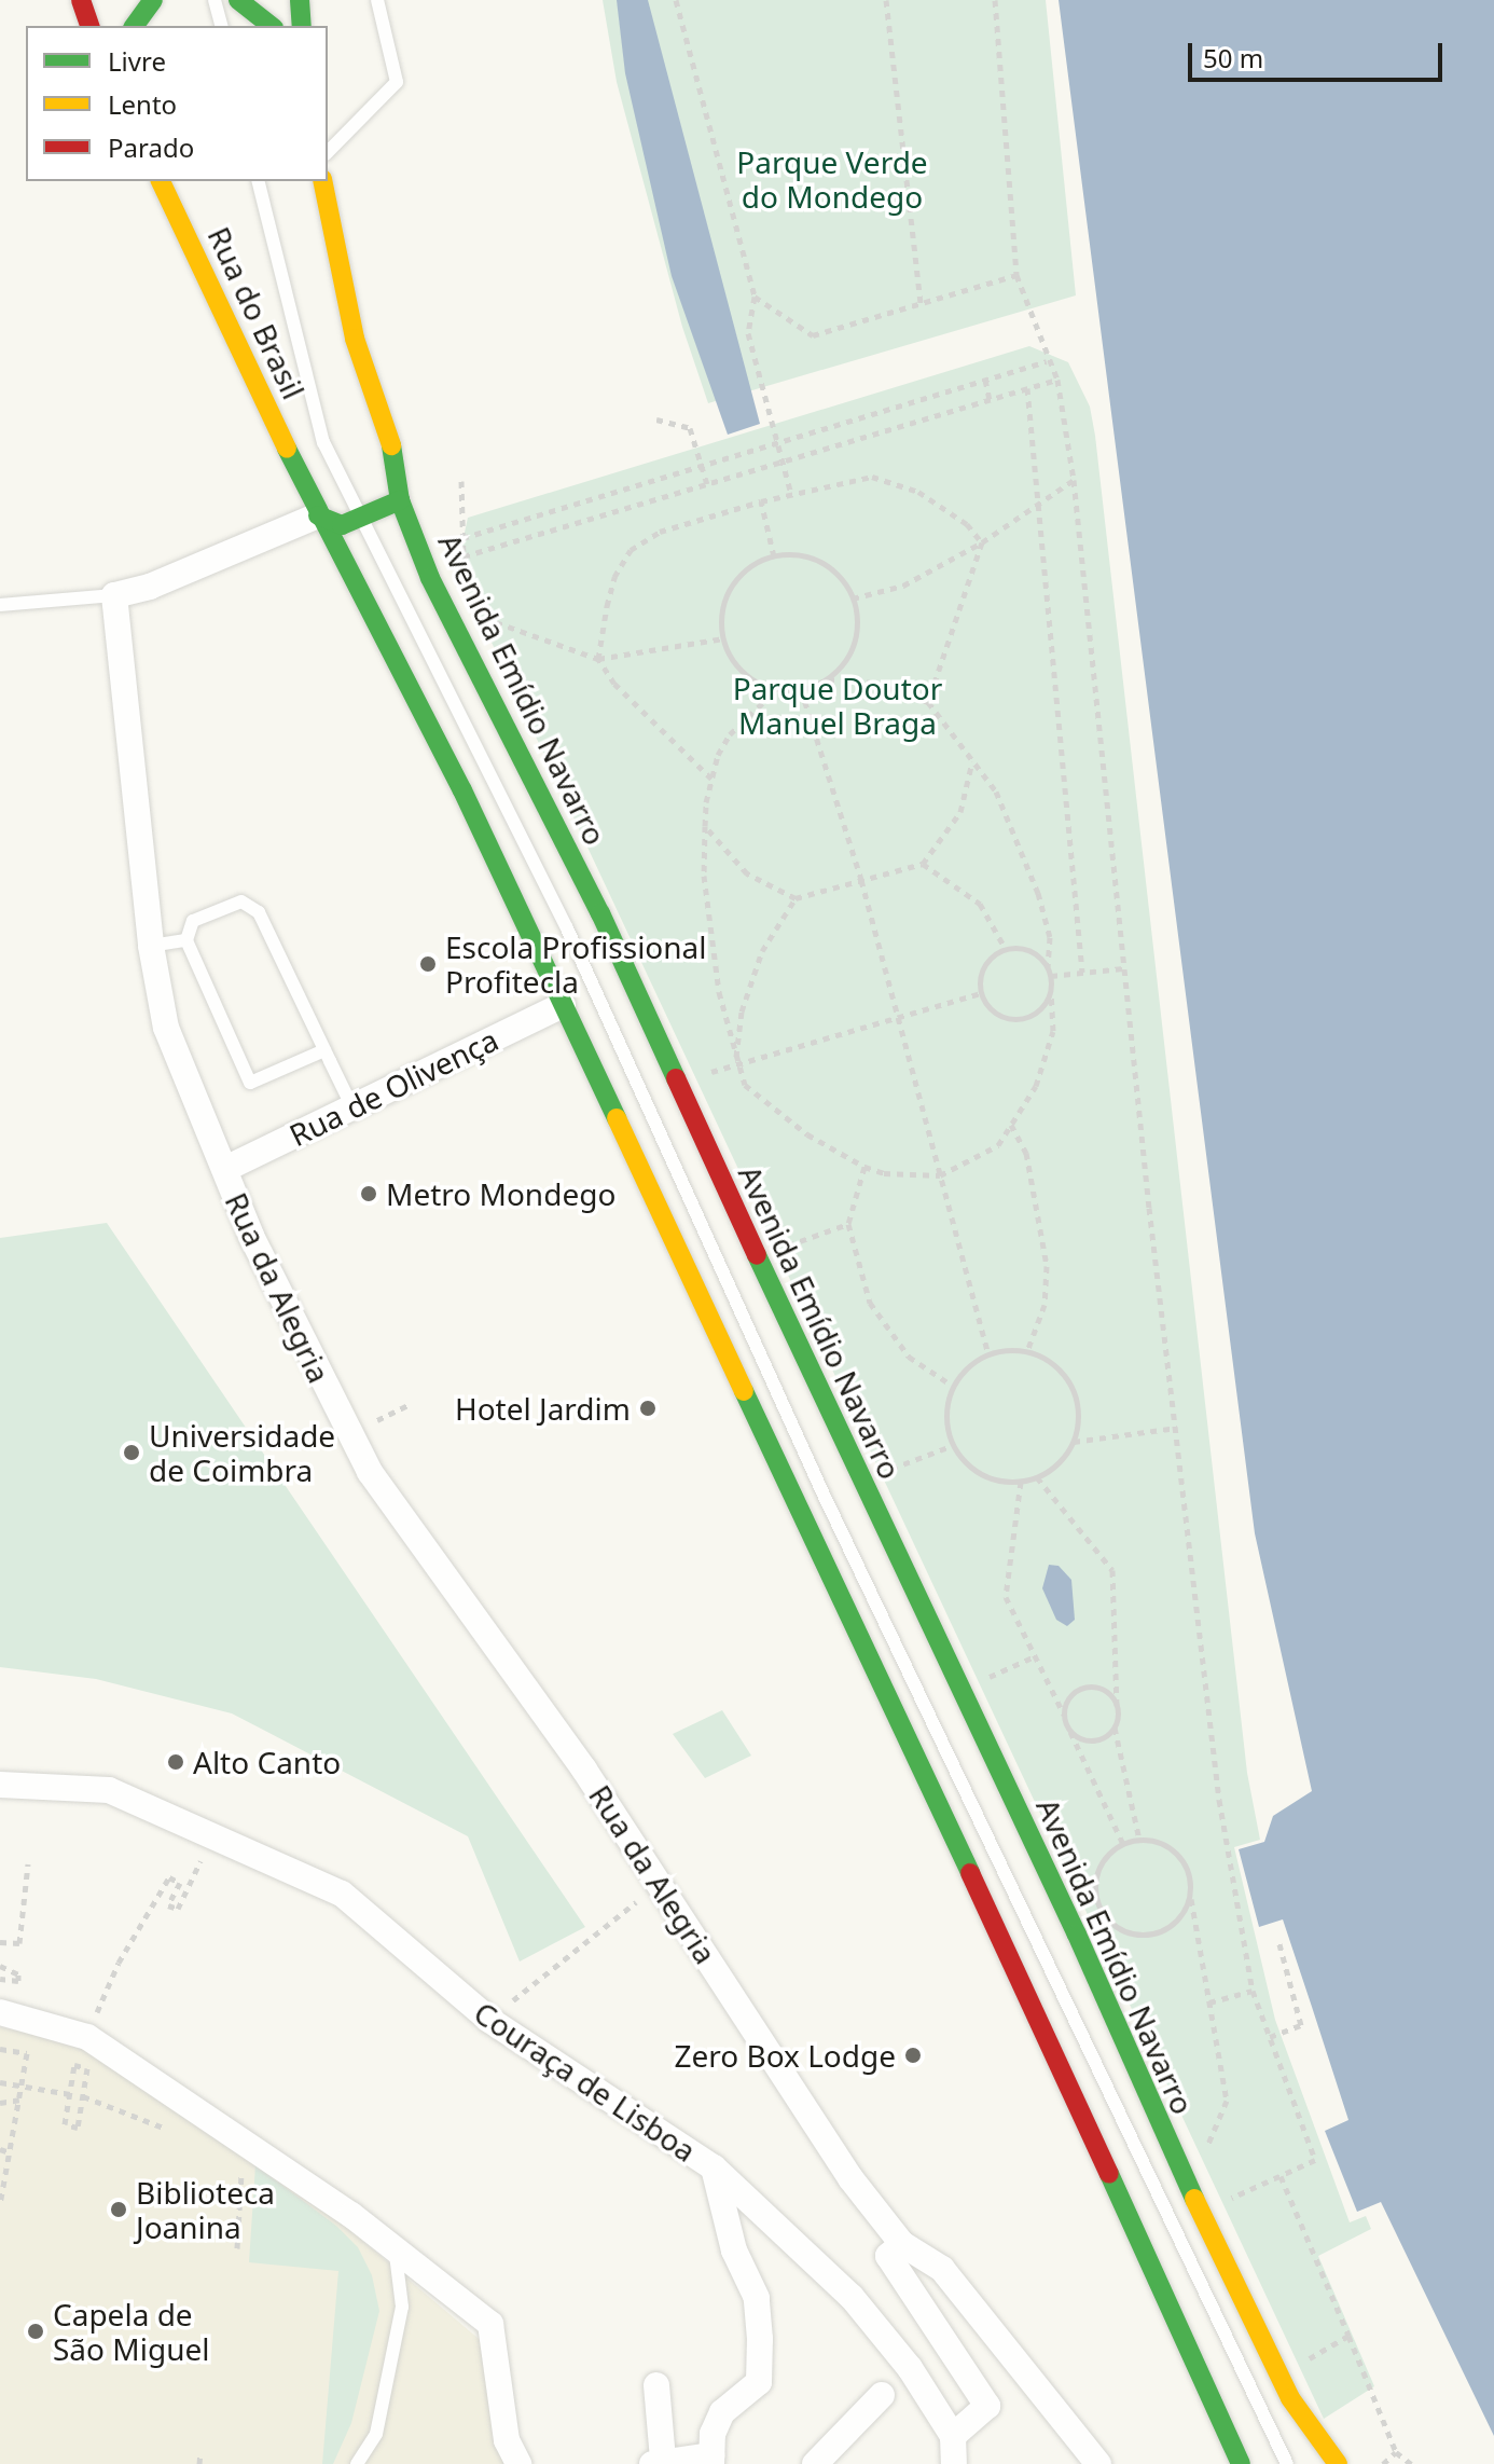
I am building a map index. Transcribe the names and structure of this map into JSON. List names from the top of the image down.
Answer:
{
  "streets": {
    "main road": ["Rua do Brasil", "Avenida Emídio Navarro"],
    "street": ["Rua de Olivença", "Rua da Alegria", "Couraça de Lisboa"]
  },
  "crossings": [
    ["Rua de Olivença", "Rua da Alegria"]
  ],
  "parks": ["Parque Verde do Mondego", "Parque Doutor Manuel Braga"],
  "places": [
    "Escola Profissional Profitecla",
    "Metro Mondego",
    "Hotel Jardim",
    "Universidade de Coimbra",
    "Alto Canto",
    "Zero Box Lodge",
    "Biblioteca Joanina",
    "Capela de São Miguel"
  ],
  "legend": ["Livre", "Lento", "Parado"],
  "scale_bar": "50 m"
}
